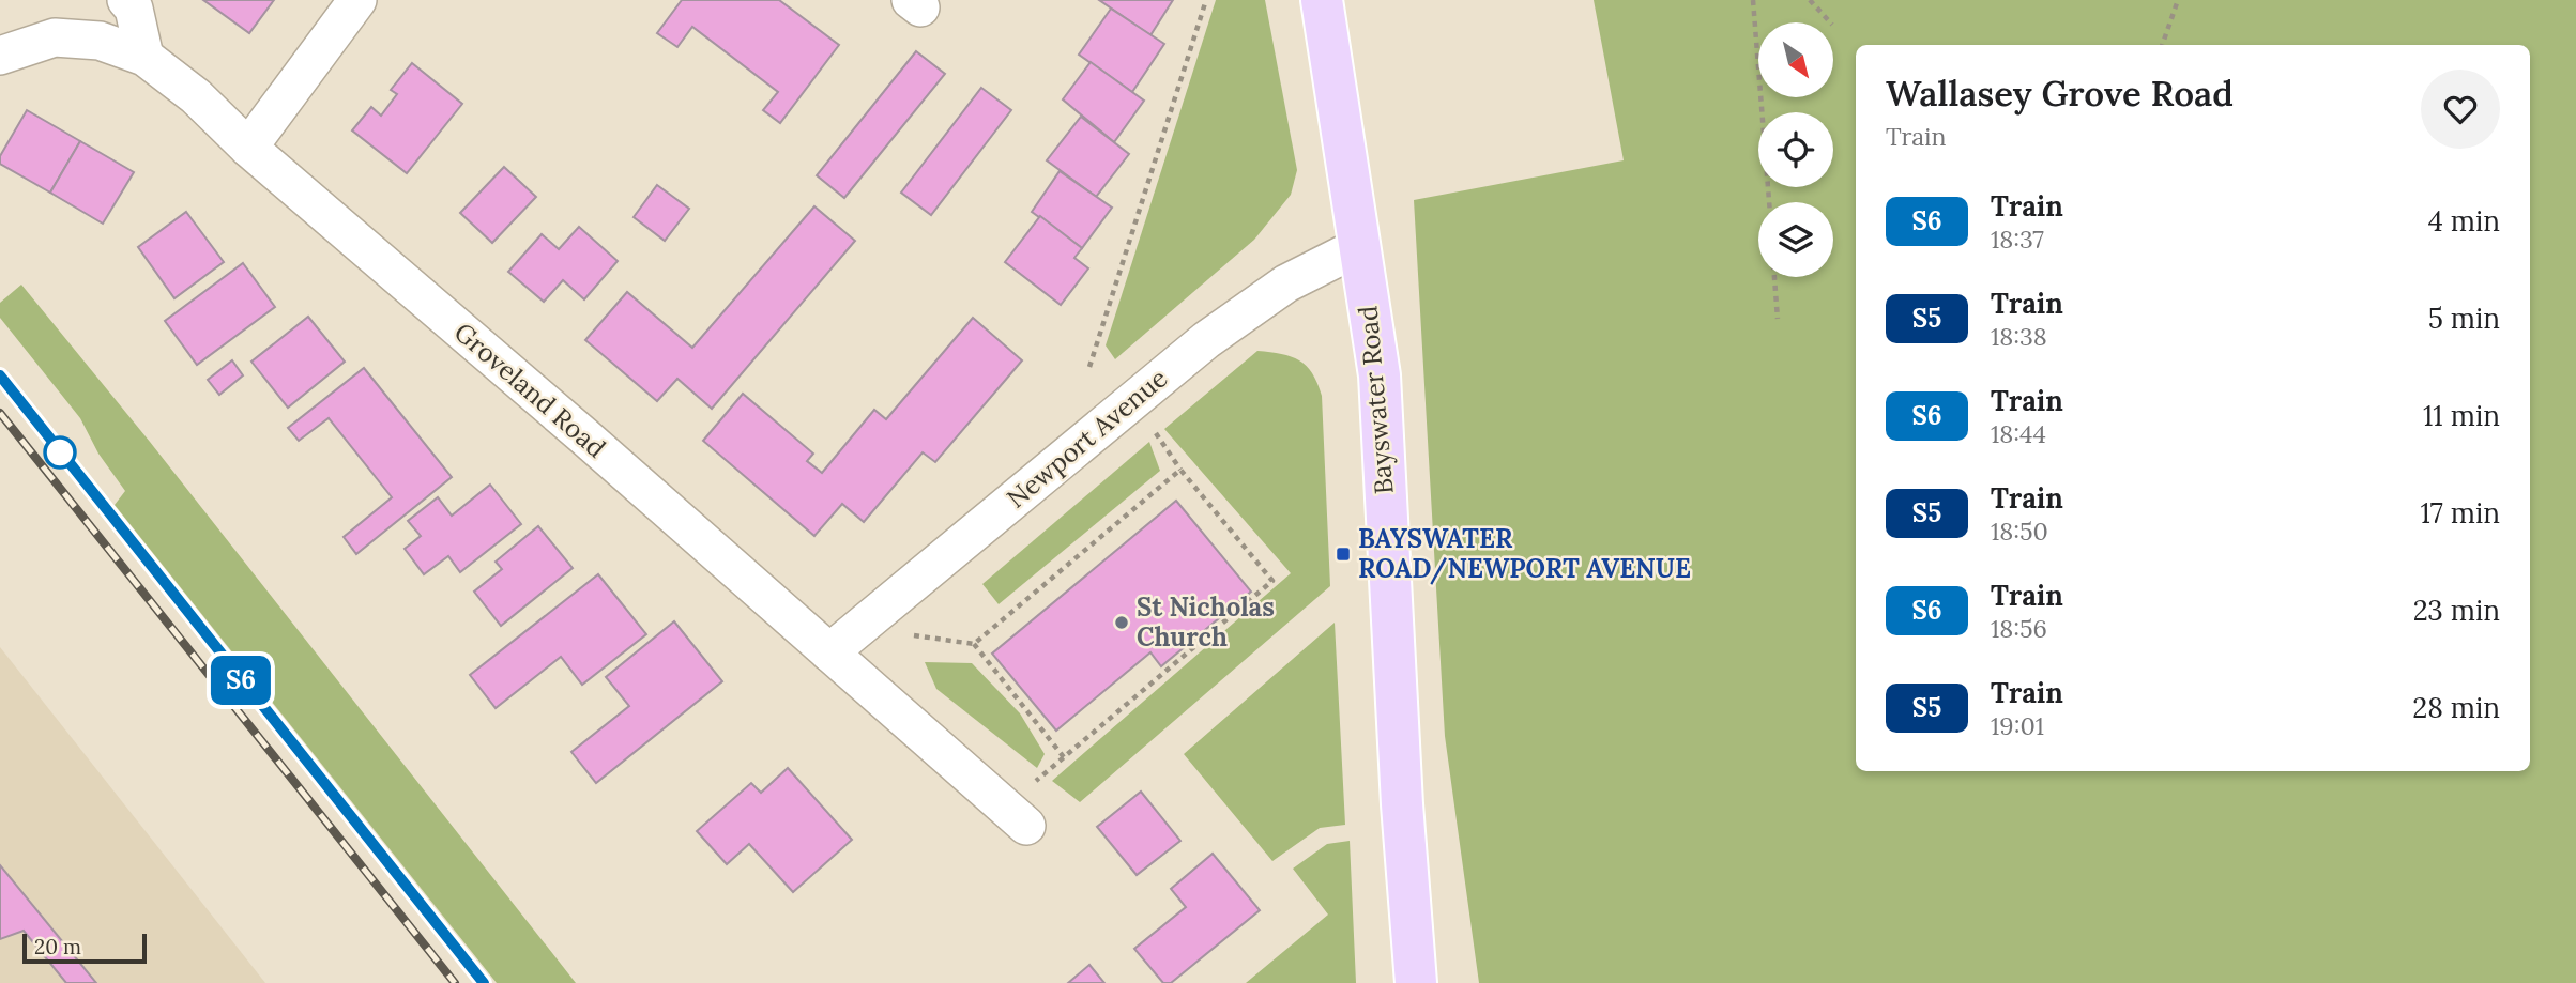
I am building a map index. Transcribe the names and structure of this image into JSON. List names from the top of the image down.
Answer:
{
  "streets": {
    "main road": ["Bayswater Road"],
    "street": ["Groveland Road", "Newport Avenue"]
  },
  "crossings": [
    ["Groveland Road", "Newport Avenue"],
    ["Bayswater Road", "Newport Avenue"]
  ],
  "places": {
    "transit": ["BAYSWATER ROAD/NEWPORT AVENUE"],
    "other": ["St Nicholas Church"]
  },
  "scale_bar": "20 m",
  "north": "bottom right",
  "page": {
    "on_map": "S6",
    "heading": ["Wallasey Grove Road", "Train"],
    "list": [
      {
        "mark": "S6",
        "name": "Train",
        "note": "18:37",
        "value": "4 min"
      },
      {
        "mark": "S5",
        "name": "Train",
        "note": "18:38",
        "value": "5 min"
      },
      {
        "mark": "S6",
        "name": "Train",
        "note": "18:44",
        "value": "11 min"
      },
      {
        "mark": "S5",
        "name": "Train",
        "note": "18:50",
        "value": "17 min"
      },
      {
        "mark": "S6",
        "name": "Train",
        "note": "18:56",
        "value": "23 min"
      },
      {
        "mark": "S5",
        "name": "Train",
        "note": "19:01",
        "value": "28 min"
      }
    ],
    "scale": "20 m"
  }
}
